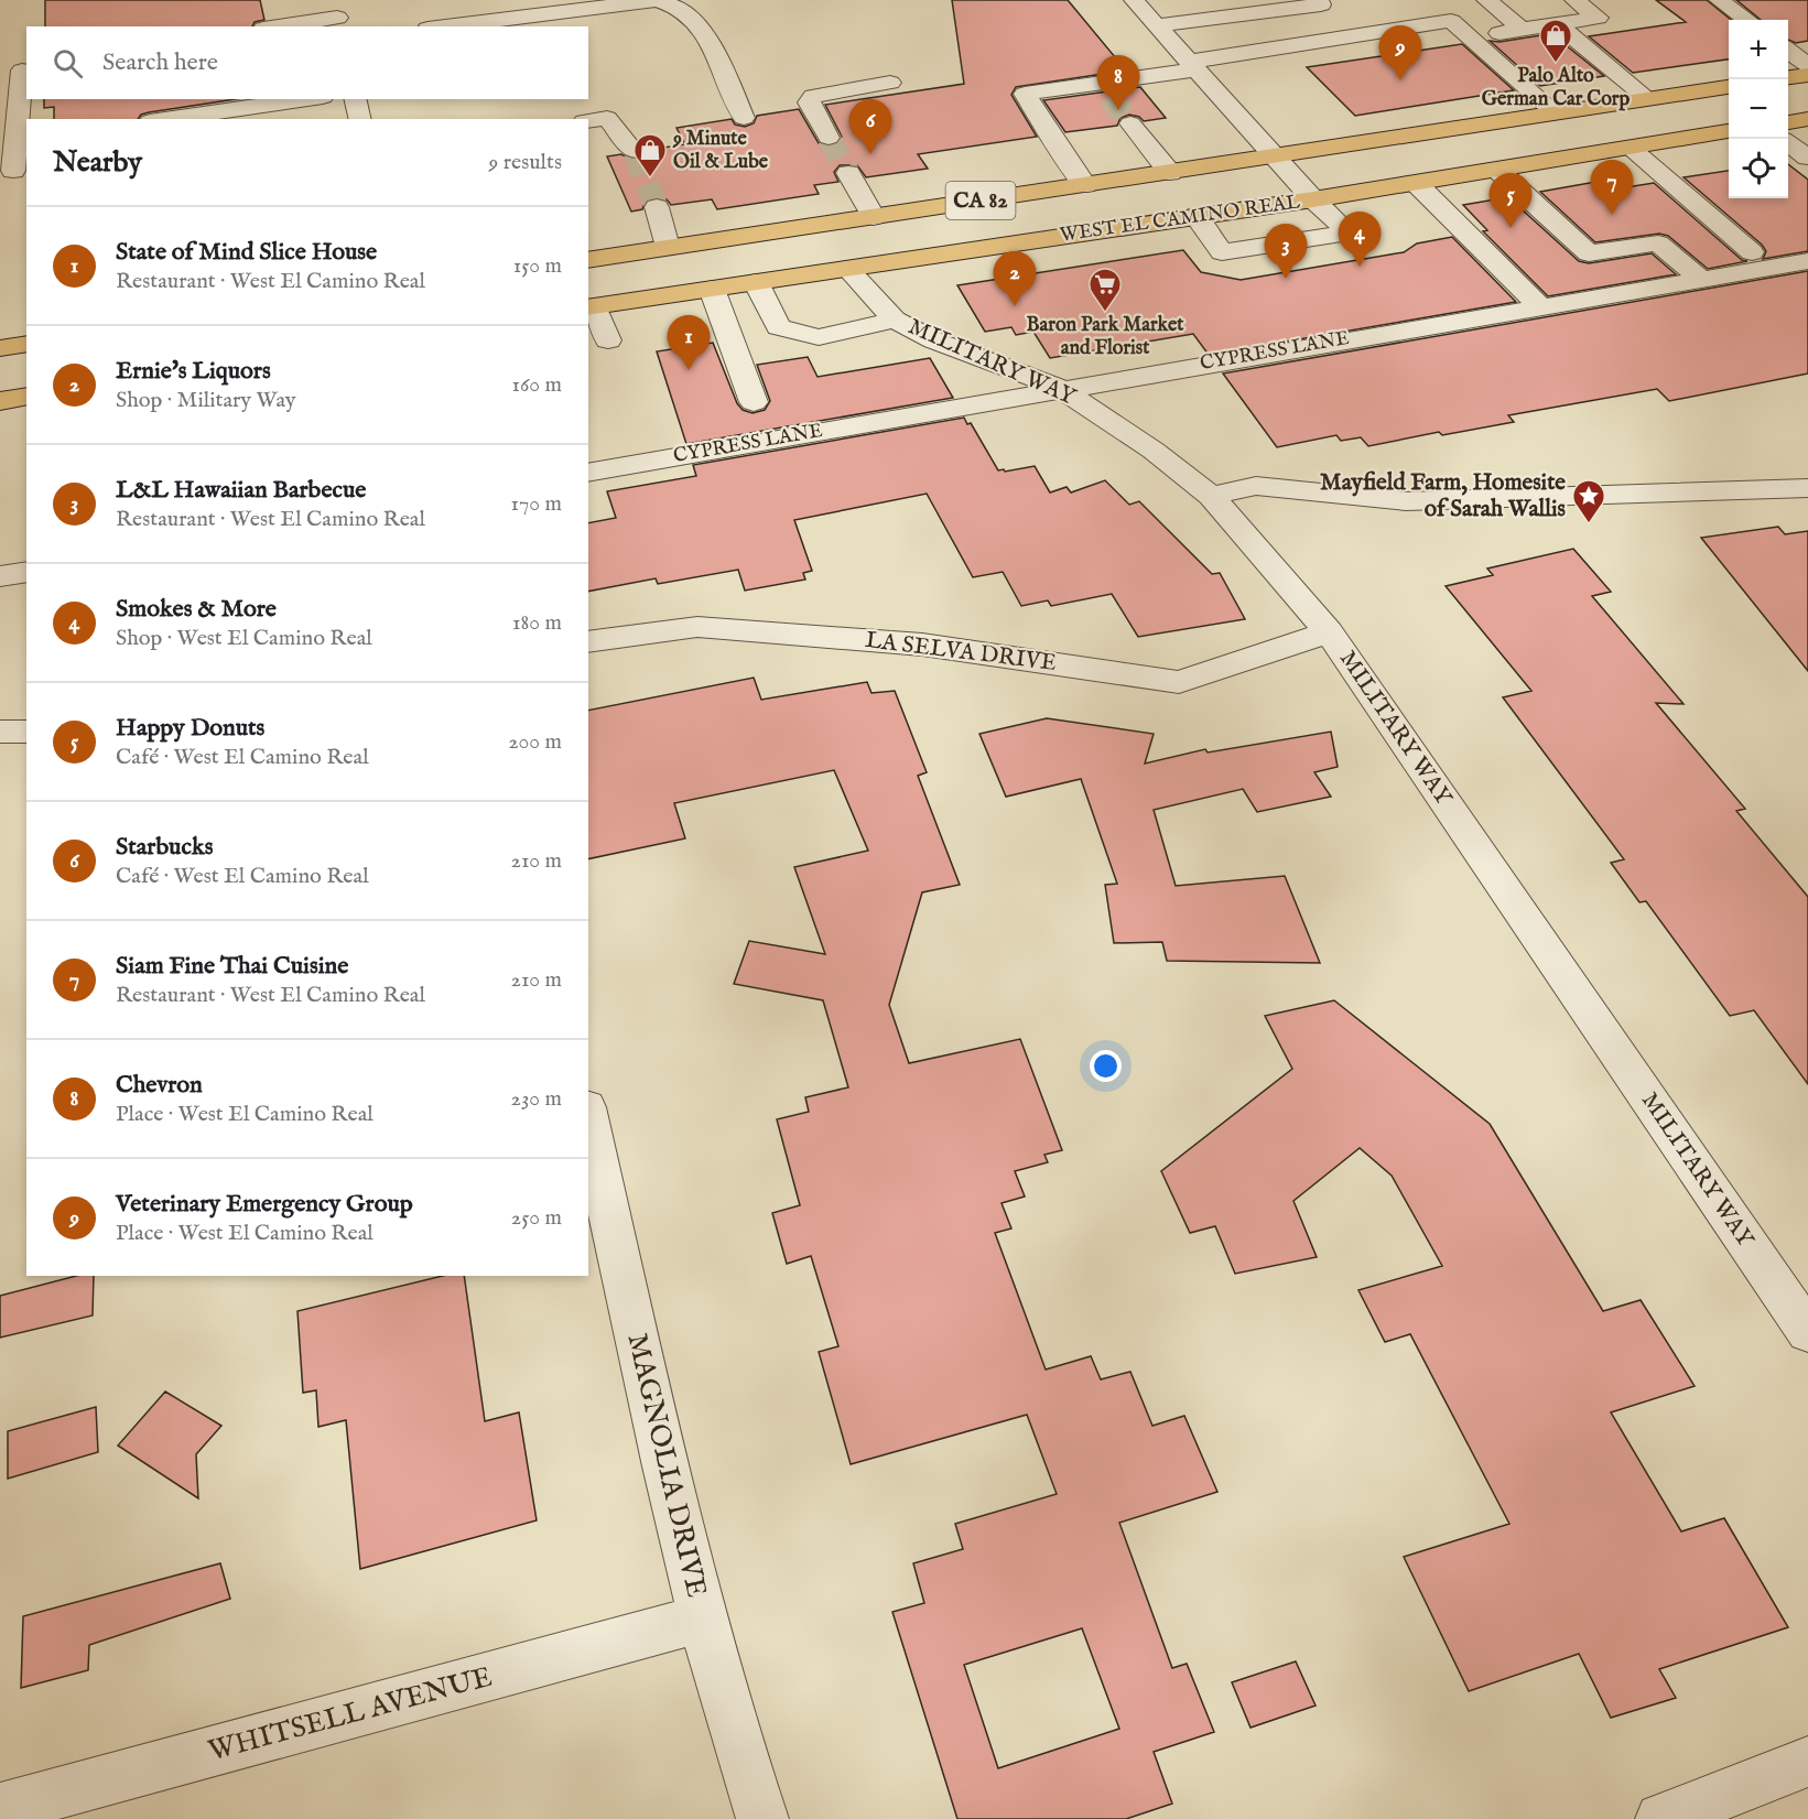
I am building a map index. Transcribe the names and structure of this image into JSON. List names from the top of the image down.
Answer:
{
  "streets": {
    "main road": ["CA 82", "WEST EL CAMINO REAL"],
    "street": [
      "CYPRESS LANE",
      "MILITARY WAY",
      "LA SELVA DRIVE",
      "MAGNOLIA DRIVE",
      "WHITSELL AVENUE"
    ]
  },
  "crossings": [
    ["WEST EL CAMINO REAL", "MILITARY WAY"],
    ["CYPRESS LANE", "MILITARY WAY"],
    ["MILITARY WAY", "LA SELVA DRIVE"],
    ["MAGNOLIA DRIVE", "WHITSELL AVENUE"]
  ],
  "places": {
    "shop": ["Palo Alto German Car Corp", "9 Minute Oil & Lube"],
    "supermarket": ["Baron Park Market and Florist"],
    "place": ["Mayfield Farm, Homesite of Sarah Wallis"]
  },
  "page": {
    "map_buttons": ["+", "−"],
    "pins": [
      "9",
      "8",
      "6",
      "7",
      "5",
      "4",
      "3",
      "2",
      "1"
    ],
    "search": "Search here",
    "heading": ["Nearby", "9 results"],
    "list": [
      {
        "mark": "1",
        "name": "State of Mind Slice House",
        "note": "Restaurant · West El Camino Real",
        "value": "150 m"
      },
      {
        "mark": "2",
        "name": "Ernie's Liquors",
        "note": "Shop · Military Way",
        "value": "160 m"
      },
      {
        "mark": "3",
        "name": "L&L Hawaiian Barbecue",
        "note": "Restaurant · West El Camino Real",
        "value": "170 m"
      },
      {
        "mark": "4",
        "name": "Smokes & More",
        "note": "Shop · West El Camino Real",
        "value": "180 m"
      },
      {
        "mark": "5",
        "name": "Happy Donuts",
        "note": "Café · West El Camino Real",
        "value": "200 m"
      },
      {
        "mark": "6",
        "name": "Starbucks",
        "note": "Café · West El Camino Real",
        "value": "210 m"
      },
      {
        "mark": "7",
        "name": "Siam Fine Thai Cuisine",
        "note": "Restaurant · West El Camino Real",
        "value": "210 m"
      },
      {
        "mark": "8",
        "name": "Chevron",
        "note": "Place · West El Camino Real",
        "value": "230 m"
      },
      {
        "mark": "9",
        "name": "Veterinary Emergency Group",
        "note": "Place · West El Camino Real",
        "value": "250 m"
      }
    ]
  }
}
